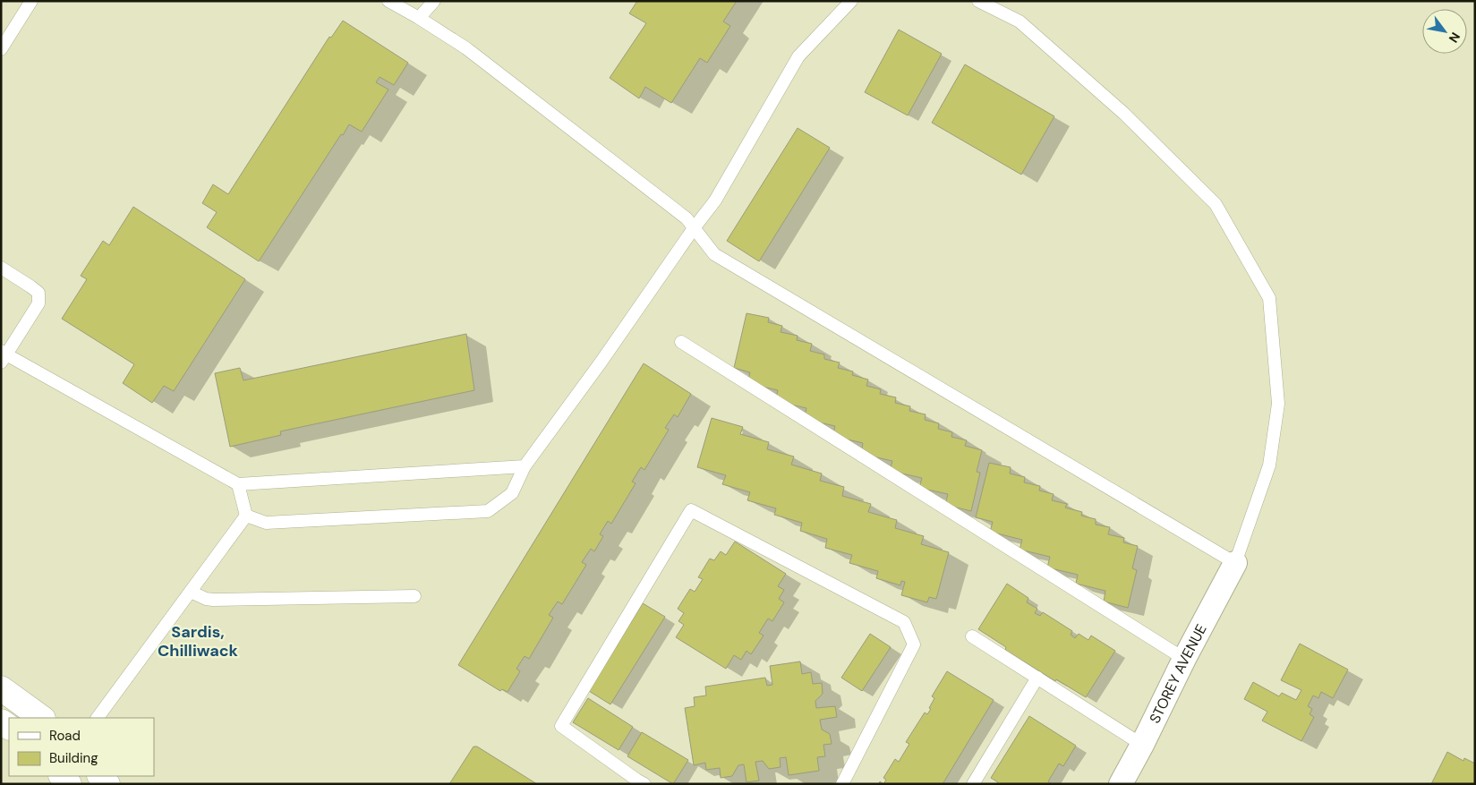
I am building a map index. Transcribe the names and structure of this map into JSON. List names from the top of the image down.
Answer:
{
  "streets": {
    "street": ["STOREY AVENUE"]
  },
  "districts": ["Sardis, Chilliwack"],
  "legend": ["Road", "Building"],
  "north": "bottom right"
}
